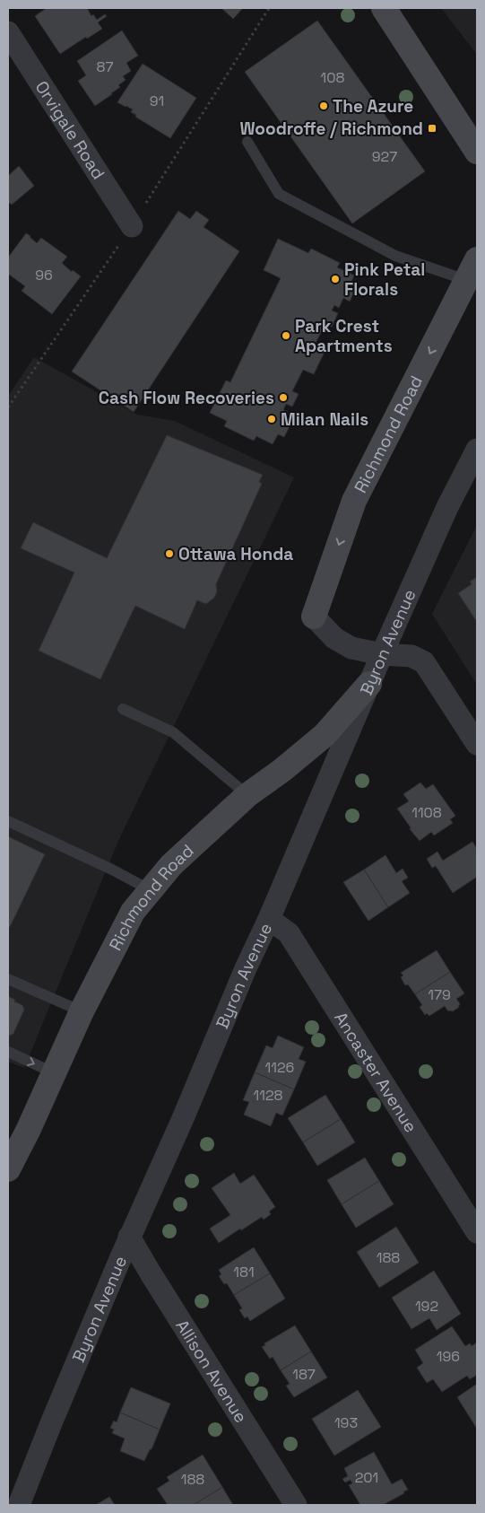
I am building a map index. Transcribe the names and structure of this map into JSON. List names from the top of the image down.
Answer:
{
  "streets": {
    "main road": ["Richmond Road"],
    "street": [
      "Orvigale Road",
      "Byron Avenue",
      "Ancaster Avenue",
      "Allison Avenue"
    ]
  },
  "crossings": [
    ["Richmond Road", "Byron Avenue"],
    ["Byron Avenue", "Ancaster Avenue"],
    ["Byron Avenue", "Allison Avenue"]
  ],
  "one_way": ["Richmond Road"],
  "places": {
    "other": [
      "The Azure",
      "Pink Petal Florals",
      "Park Crest Apartments",
      "Cash Flow Recoveries",
      "Milan Nails",
      "Ottawa Honda"
    ],
    "transit": ["Woodroffe / Richmond"]
  },
  "house_numbers": [
    "87",
    "108",
    "91",
    "927",
    "96",
    "1108",
    "179",
    "1126",
    "1128",
    "188",
    "181",
    "192",
    "196",
    "187",
    "193",
    "201",
    "188"
  ]
}
